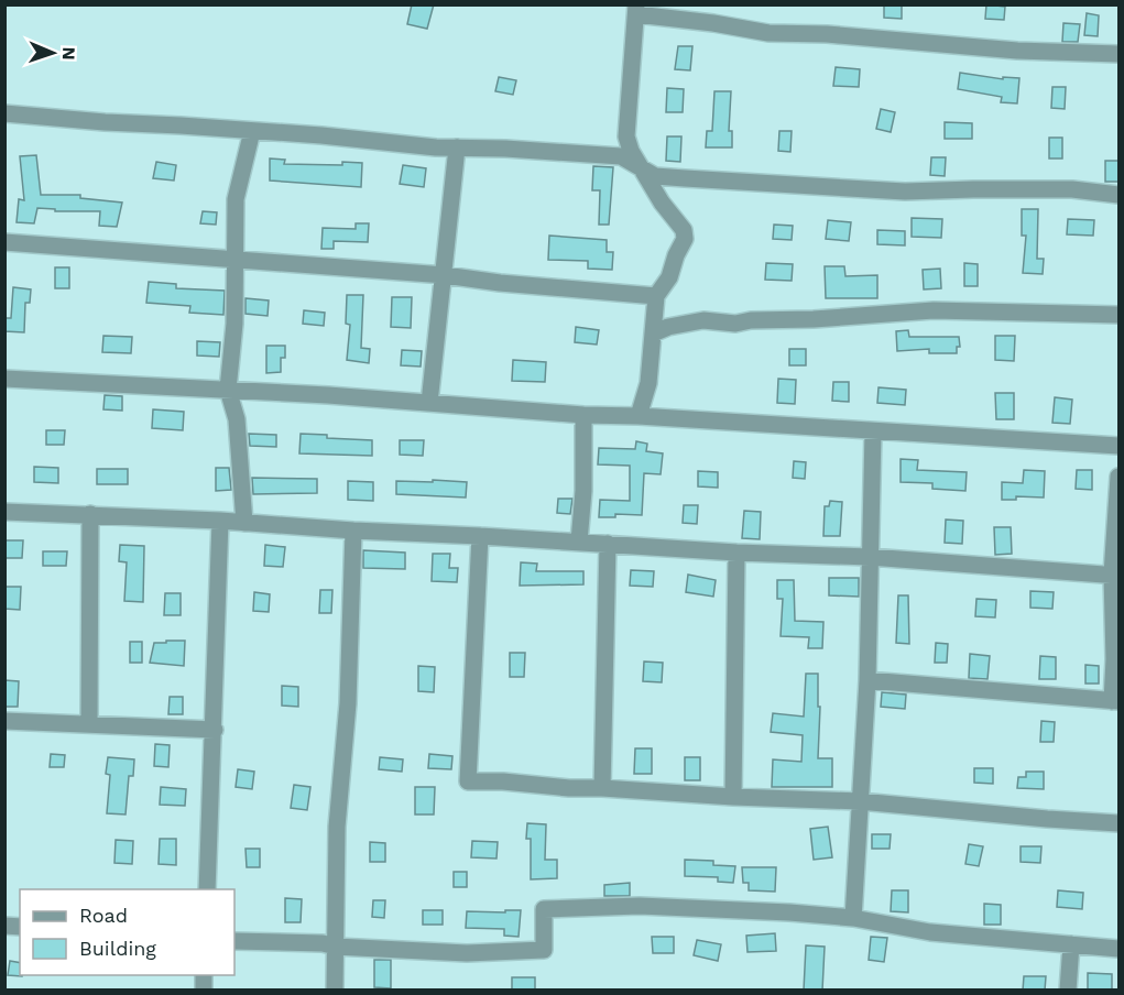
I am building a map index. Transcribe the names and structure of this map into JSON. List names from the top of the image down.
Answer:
{
  "legend": ["Road", "Building"],
  "north": "right"
}
